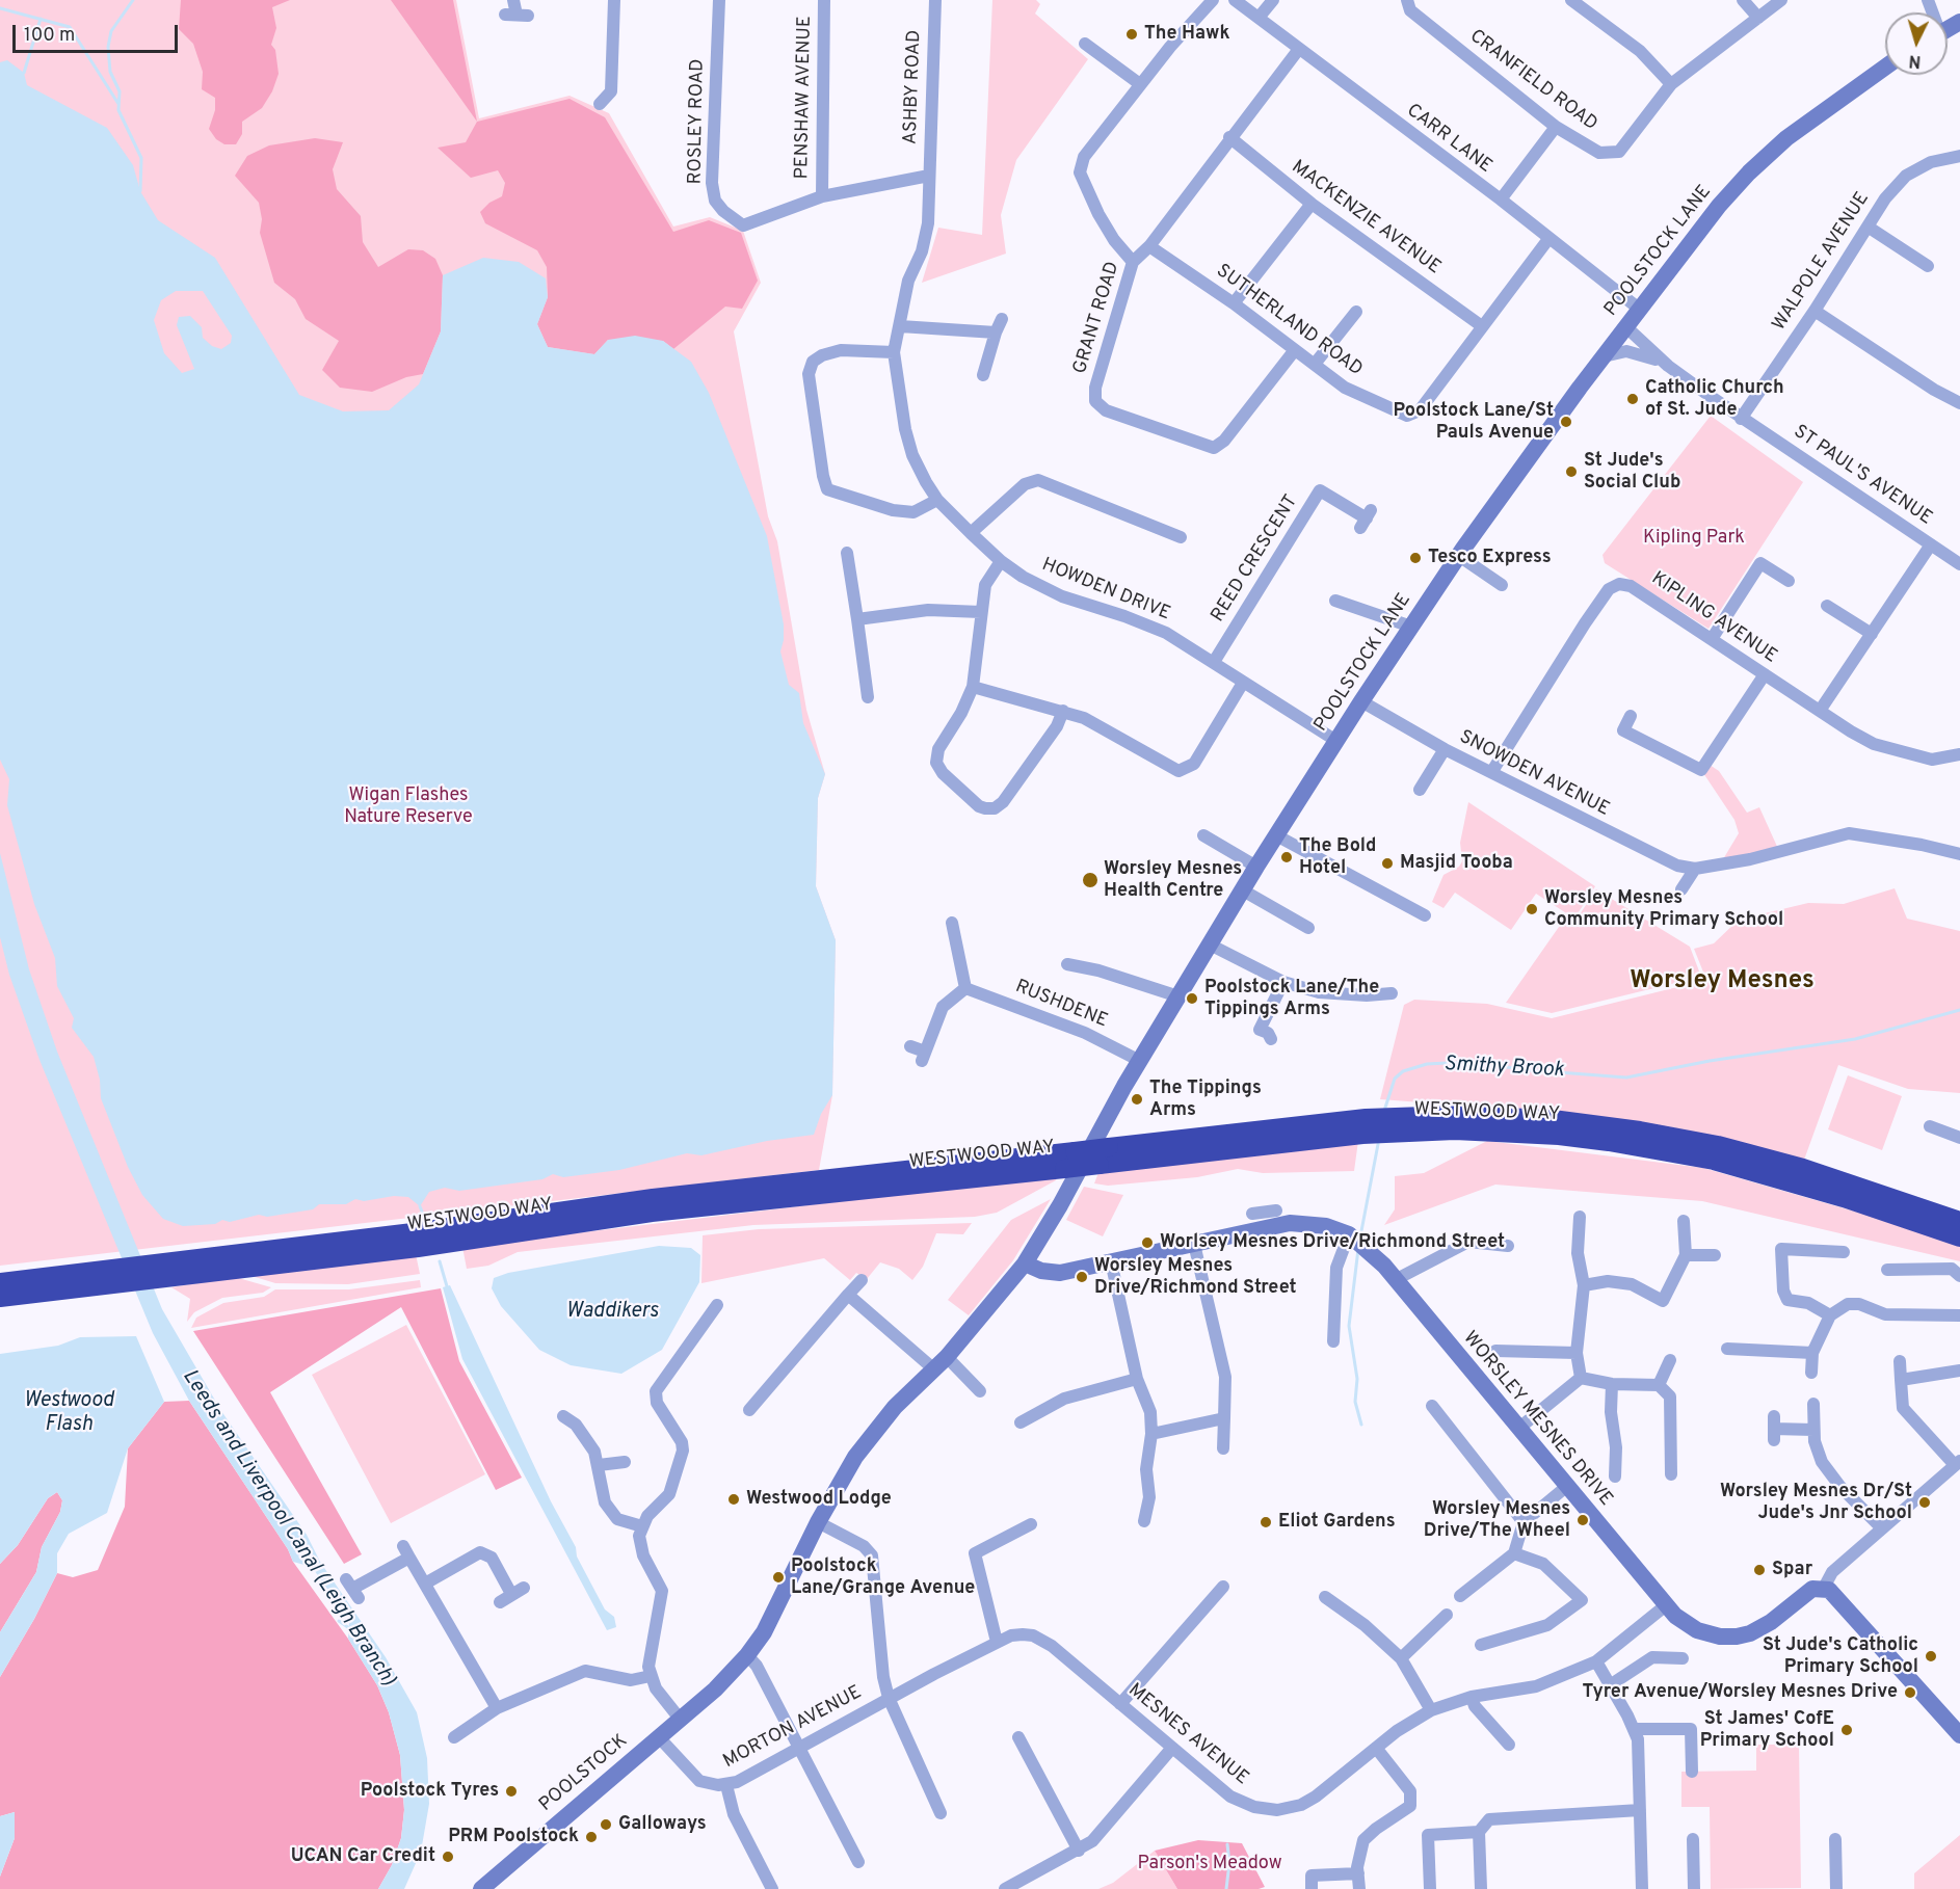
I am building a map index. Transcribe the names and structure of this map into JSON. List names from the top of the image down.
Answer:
{
  "streets": {
    "highway": ["WESTWOOD WAY"],
    "main road": ["POOLSTOCK LANE", "WORSLEY MESNES DRIVE", "POOLSTOCK"],
    "street": [
      "CRANFIELD ROAD",
      "ASHBY ROAD",
      "PENSHAW AVENUE",
      "ROSLEY ROAD",
      "CARR LANE",
      "MACKENZIE AVENUE",
      "WALPOLE AVENUE",
      "GRANT ROAD",
      "SUTHERLAND ROAD",
      "ST PAUL'S AVENUE",
      "REED CRESCENT",
      "HOWDEN DRIVE",
      "KIPLING AVENUE",
      "SNOWDEN AVENUE",
      "RUSHDENE",
      "MORTON AVENUE",
      "MESNES AVENUE"
    ]
  },
  "crossings": [
    ["ASHBY ROAD", "ROSLEY ROAD"],
    ["ASHBY ROAD", "HOWDEN DRIVE"],
    ["PENSHAW AVENUE", "ROSLEY ROAD"],
    ["ROSLEY ROAD", "HOWDEN DRIVE"],
    ["CARR LANE", "POOLSTOCK LANE"],
    ["CARR LANE", "GRANT ROAD"],
    ["CARR LANE", "SUTHERLAND ROAD"],
    ["MACKENZIE AVENUE", "GRANT ROAD"],
    ["MACKENZIE AVENUE", "SUTHERLAND ROAD"],
    ["POOLSTOCK LANE", "ST PAUL'S AVENUE"],
    ["POOLSTOCK LANE", "HOWDEN DRIVE"],
    ["POOLSTOCK LANE", "SNOWDEN AVENUE"],
    ["POOLSTOCK LANE", "RUSHDENE"],
    ["POOLSTOCK LANE", "POOLSTOCK"],
    ["WALPOLE AVENUE", "ST PAUL'S AVENUE"],
    ["GRANT ROAD", "SUTHERLAND ROAD"],
    ["REED CRESCENT", "HOWDEN DRIVE"],
    ["KIPLING AVENUE", "SNOWDEN AVENUE"],
    ["WORSLEY MESNES DRIVE", "MESNES AVENUE"],
    ["MORTON AVENUE", "MESNES AVENUE"],
    ["MORTON AVENUE", "POOLSTOCK"]
  ],
  "districts": ["Worsley Mesnes"],
  "water": [
    "Smithy Brook",
    "Waddikers",
    "Westwood Flash",
    "Leeds and Liverpool Canal (Leigh Branch)"
  ],
  "parks": ["Kipling Park", "Wigan Flashes Nature Reserve", "Parson's Meadow"],
  "places": [
    "The Hawk",
    "Catholic Church of St. Jude",
    "Poolstock Lane/St Pauls Avenue",
    "St Jude's Social Club",
    "Tesco Express",
    "The Bold Hotel",
    "Masjid Tooba",
    "Worsley Mesnes Health Centre",
    "Worsley Mesnes Community Primary School",
    "Poolstock Lane/The Tippings Arms",
    "The Tippings Arms",
    "Worlsey Mesnes Drive/Richmond Street",
    "Worsley Mesnes Drive/Richmond Street",
    "Westwood Lodge",
    "Worsley Mesnes Dr/St Jude's Jnr School",
    "Worsley Mesnes Drive/The Wheel",
    "Eliot Gardens",
    "Spar",
    "Poolstock Lane/Grange Avenue",
    "St Jude's Catholic Primary School",
    "Tyrer Avenue/Worsley Mesnes Drive",
    "St James' CofE Primary School",
    "Poolstock Tyres",
    "Galloways",
    "PRM Poolstock",
    "UCAN Car Credit"
  ],
  "scale_bar": "100 m",
  "north": "bottom"
}
